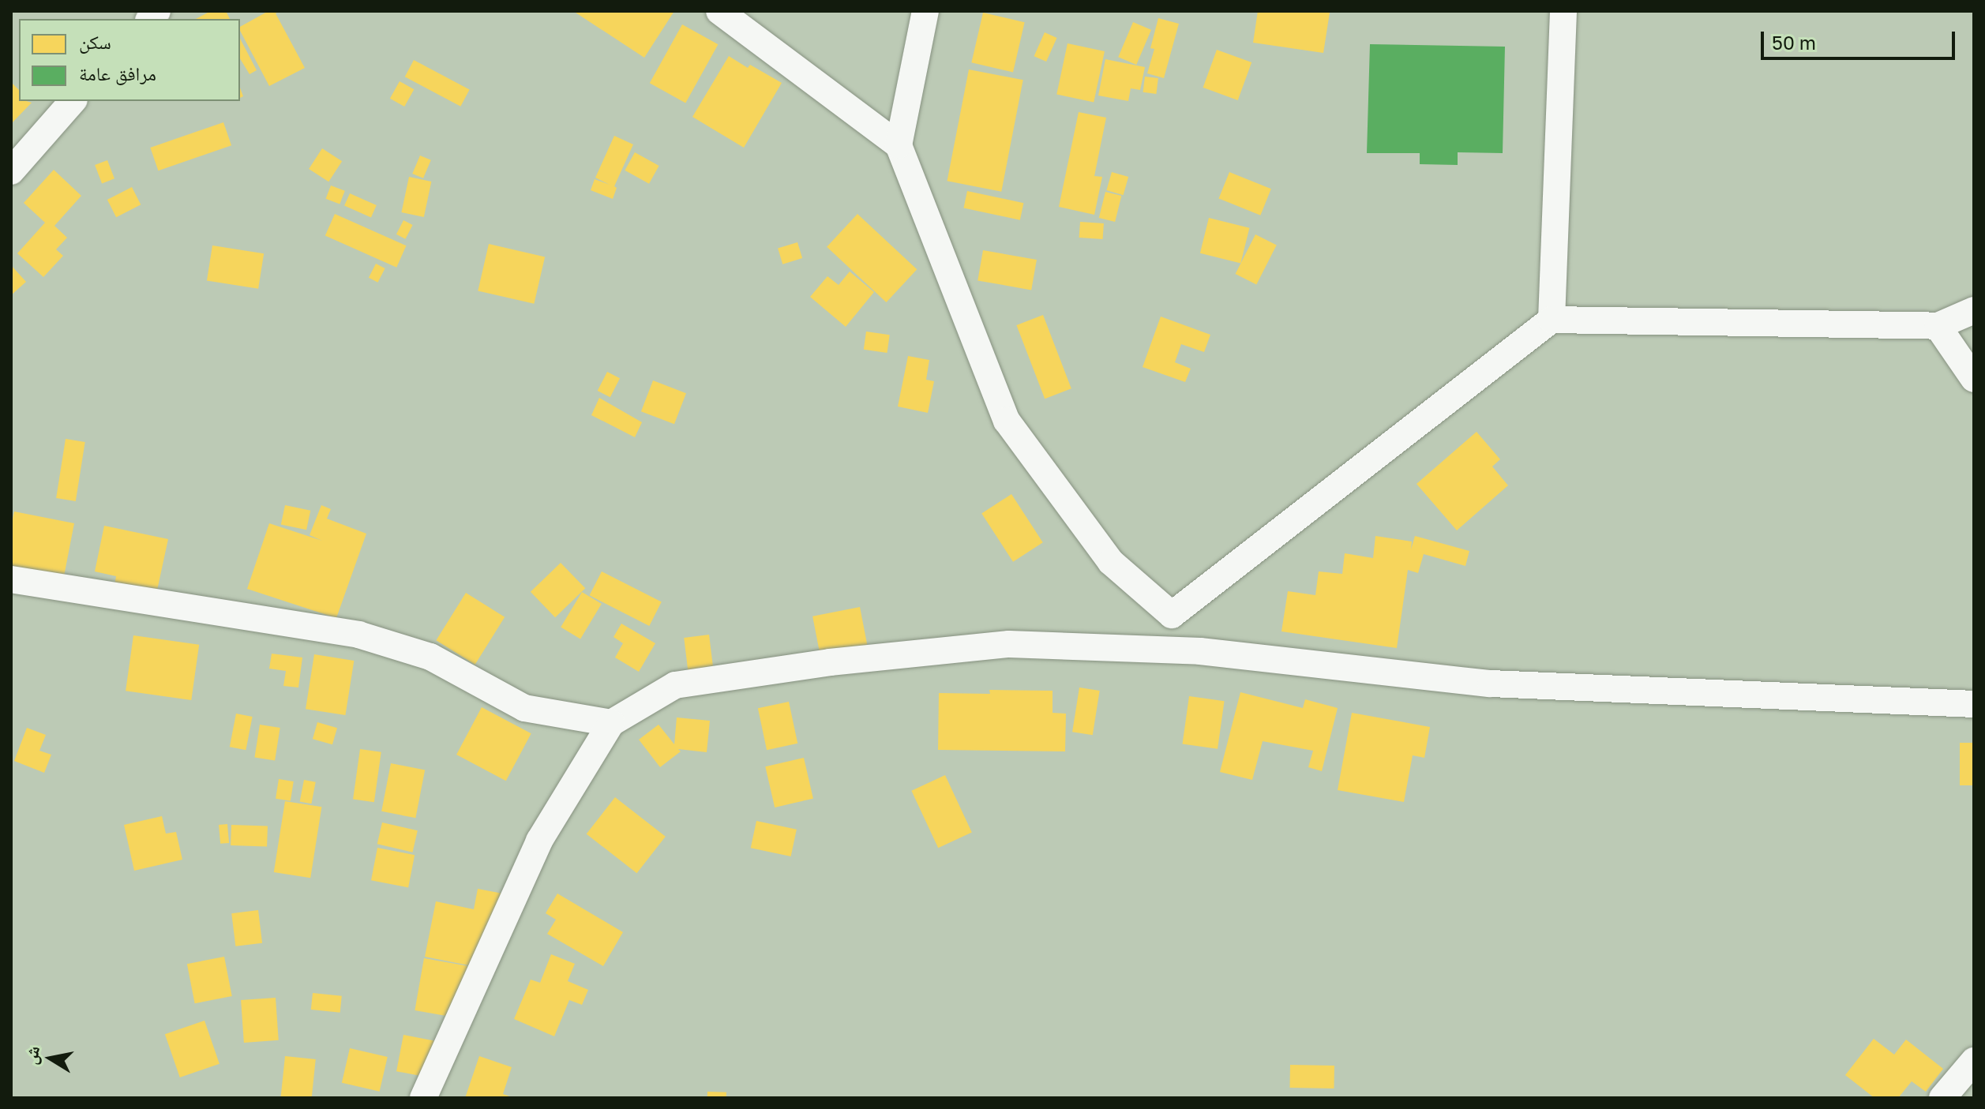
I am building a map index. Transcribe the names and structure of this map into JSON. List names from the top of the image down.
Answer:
{
  "legend": ["سكن", "مرافق عامة"],
  "scale_bar": "50 m",
  "north": "left"
}
